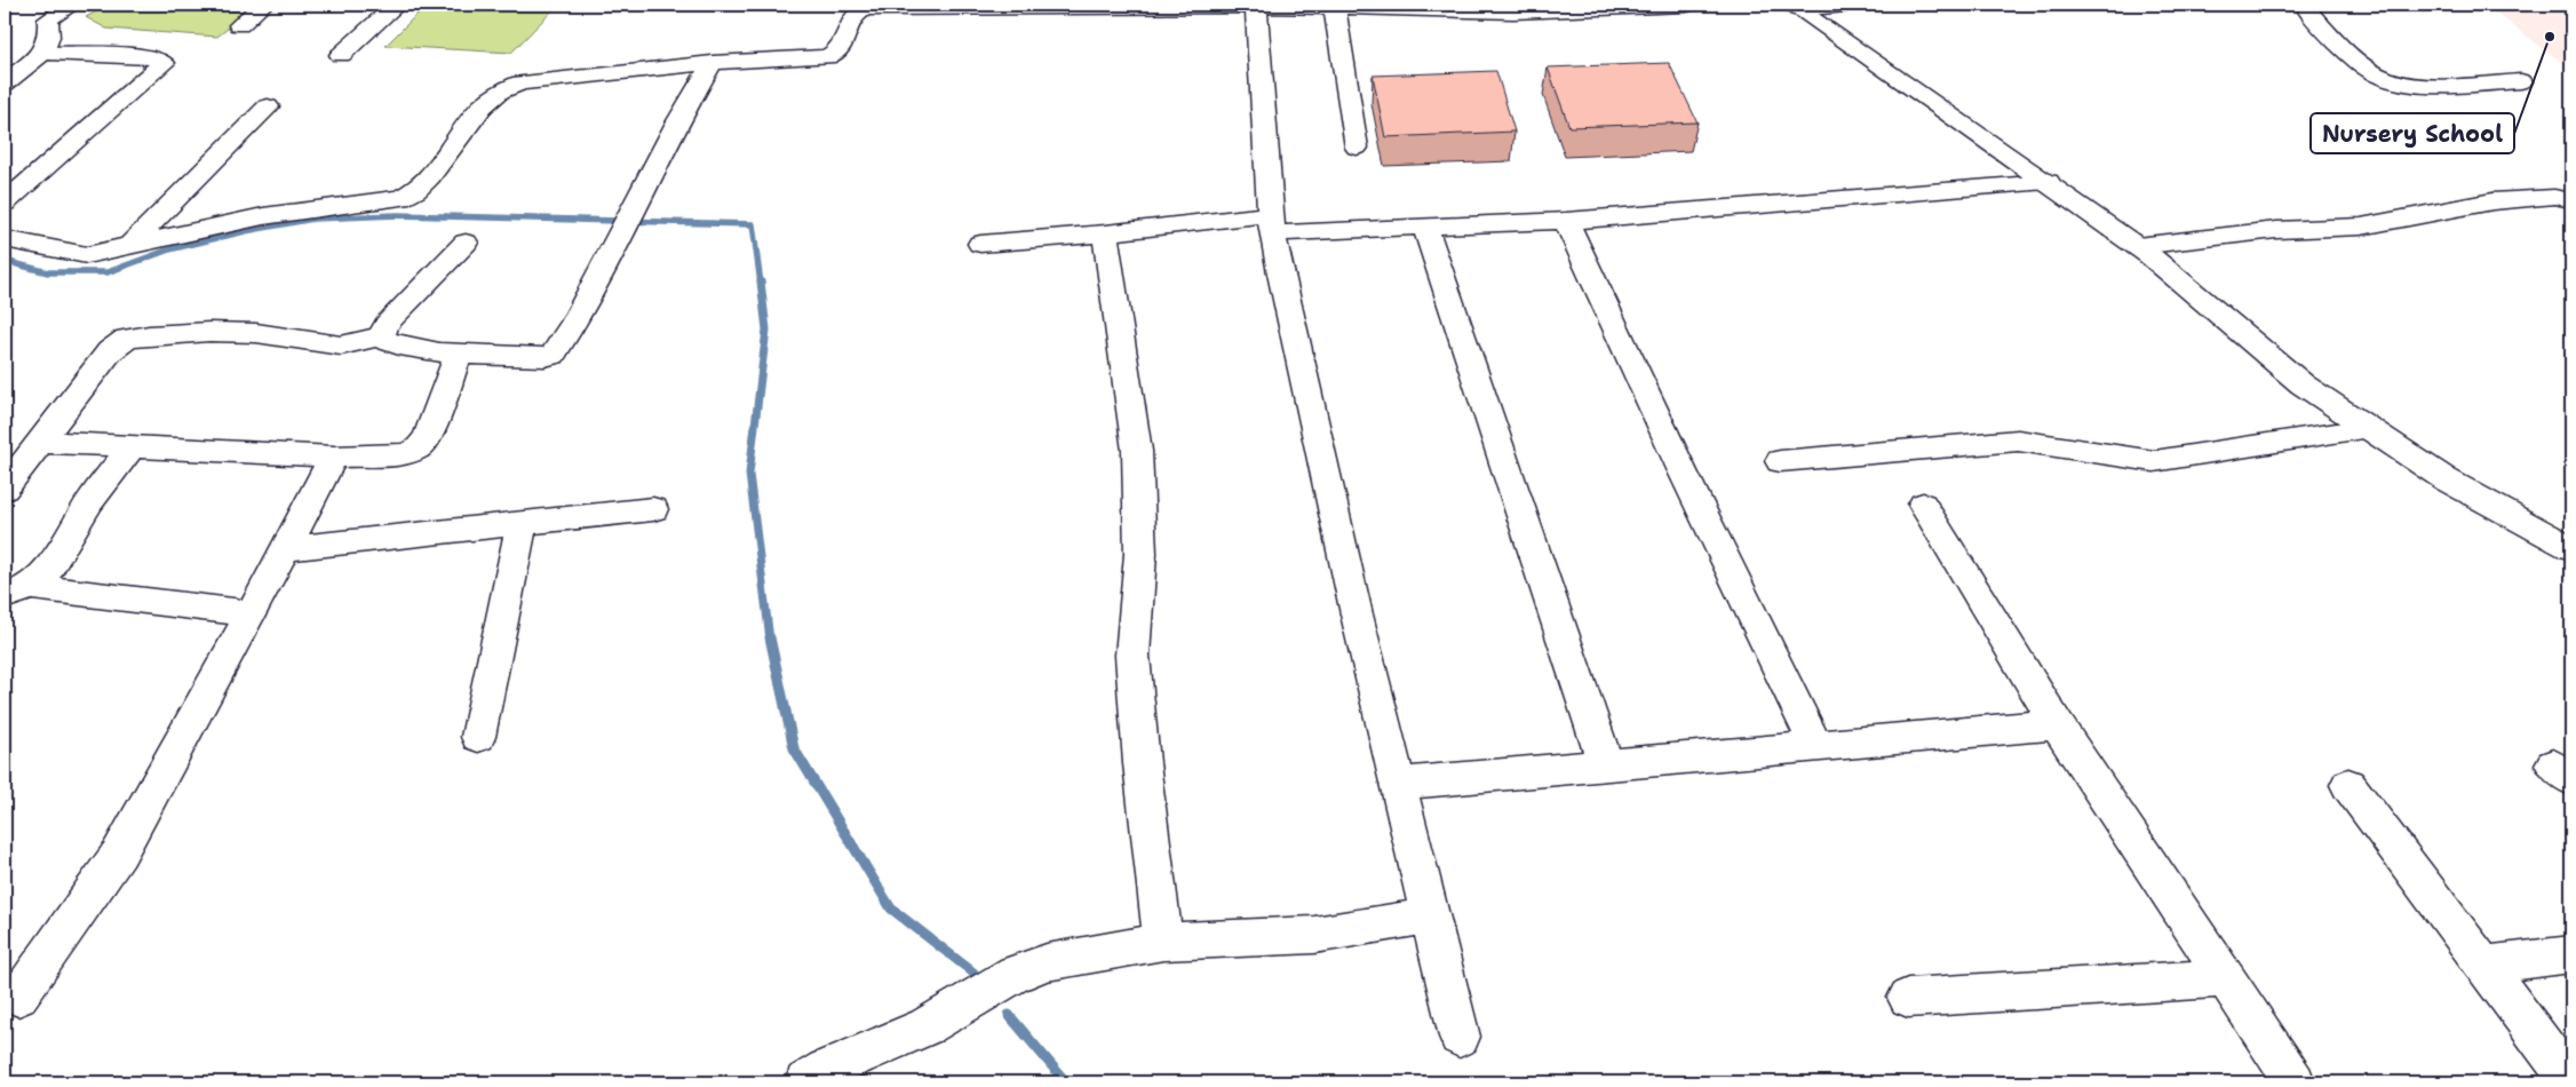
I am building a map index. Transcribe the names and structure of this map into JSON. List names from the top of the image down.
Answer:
{
  "places": ["Nursery School"]
}
